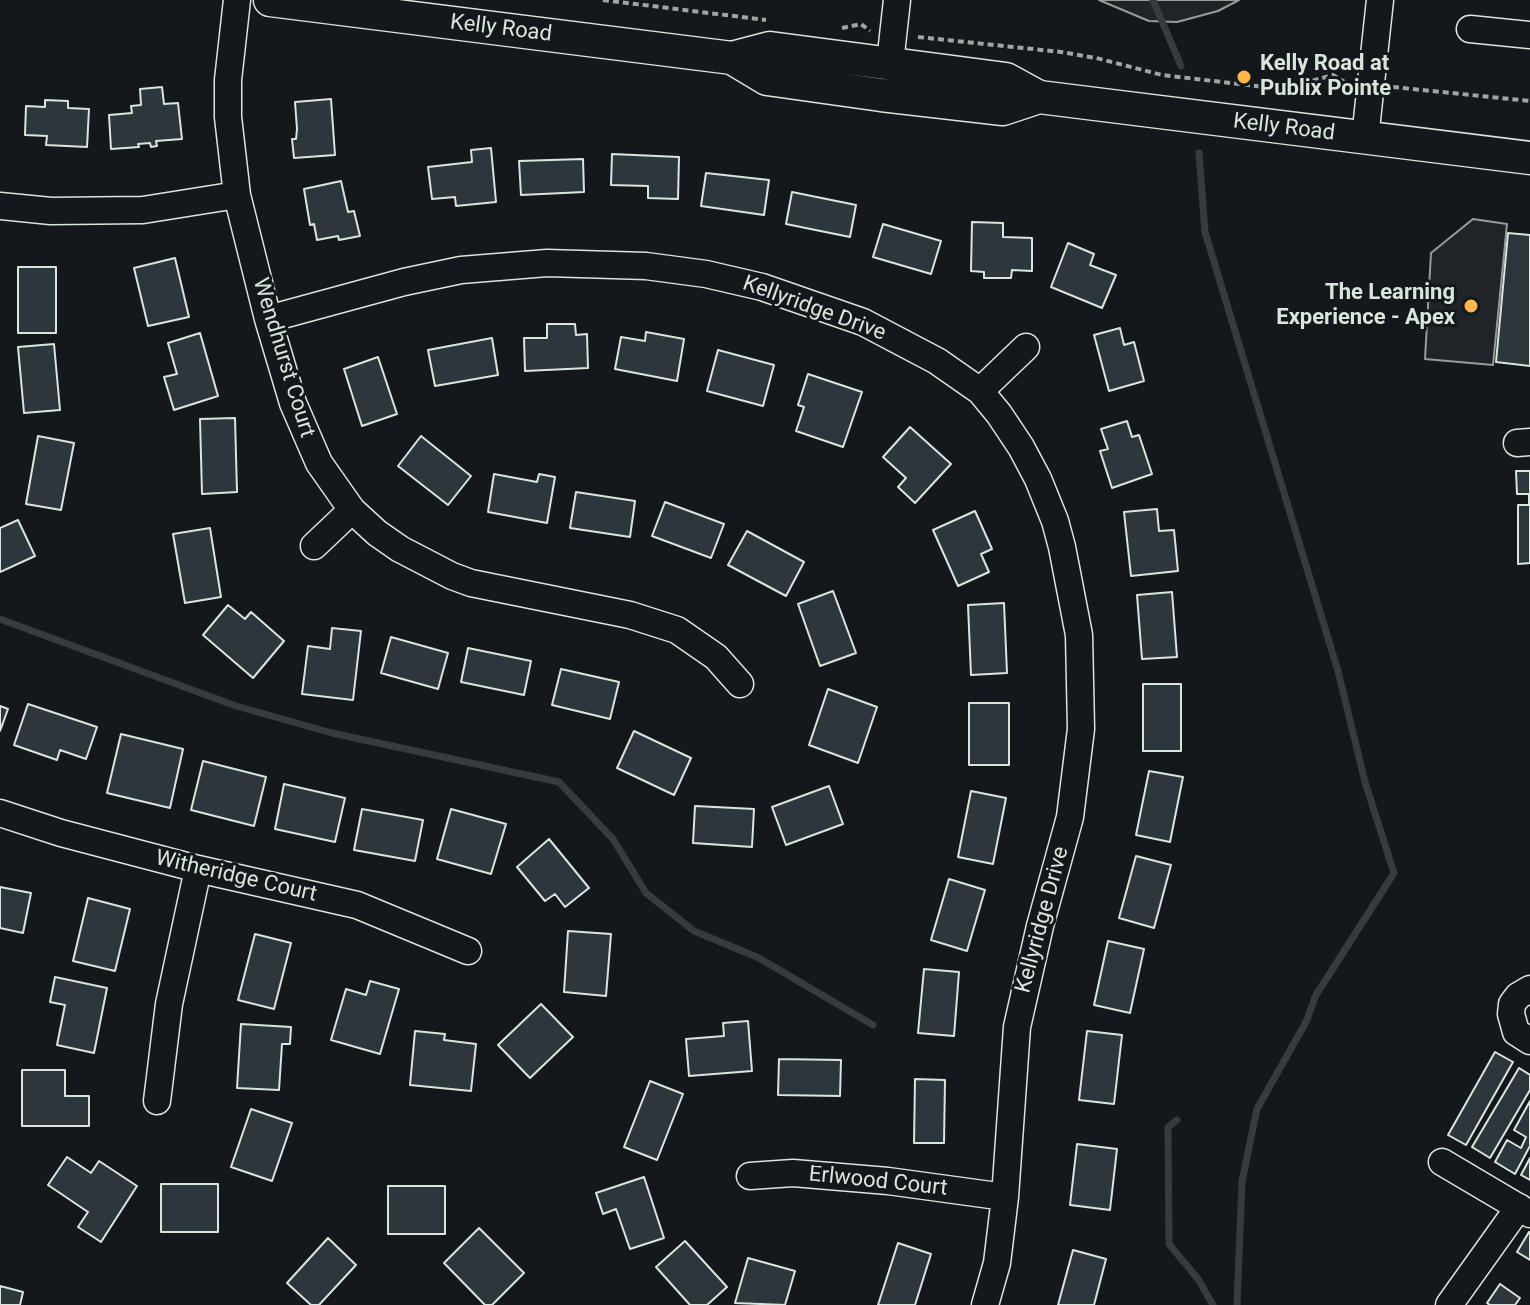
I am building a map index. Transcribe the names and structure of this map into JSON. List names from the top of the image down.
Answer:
{
  "streets": {
    "main road": ["Kelly Road"],
    "street": [
      "Kellyridge Drive",
      "Wendhurst Court",
      "Witheridge Court",
      "Erlwood Court"
    ]
  },
  "crossings": [
    ["Kellyridge Drive", "Wendhurst Court"],
    ["Kellyridge Drive", "Erlwood Court"]
  ],
  "places": ["Kelly Road at Publix Pointe", "The Learning Experience - Apex"]
}
